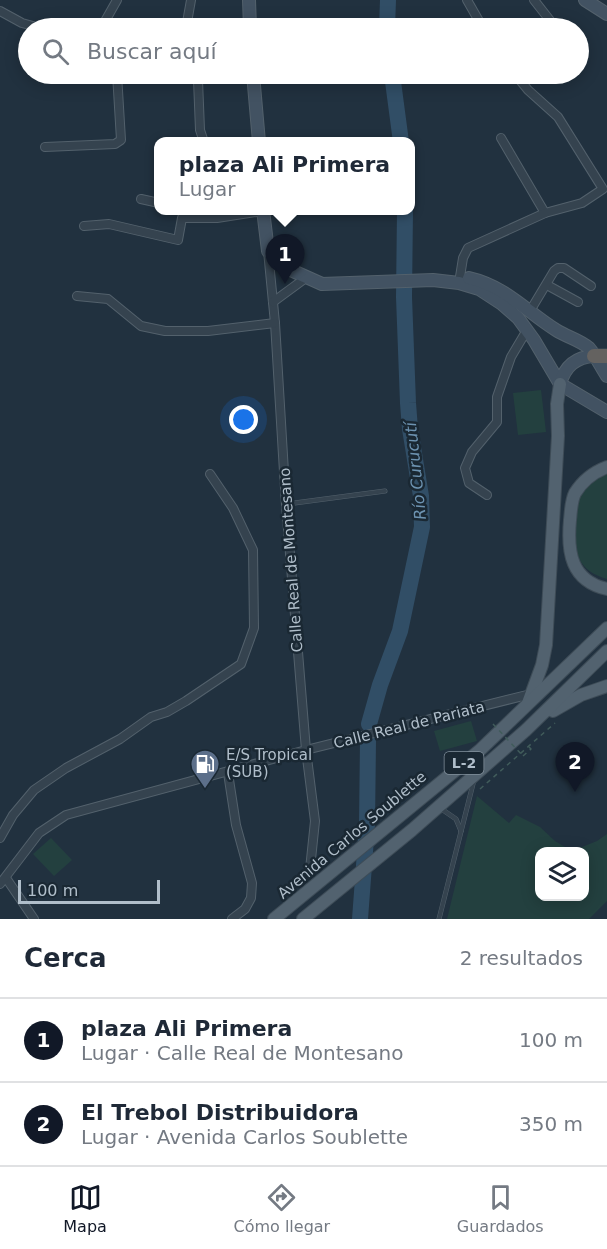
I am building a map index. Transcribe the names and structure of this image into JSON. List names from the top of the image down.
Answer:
{
  "streets": {
    "main road": ["L-2", "Avenida Carlos Soublette"],
    "street": ["Calle Real de Montesano", "Calle Real de Pariata"]
  },
  "crossings": [
    ["Calle Real de Montesano", "Calle Real de Pariata"]
  ],
  "water": ["Río Curucutí"],
  "places": {
    "fuel station": ["E/S Tropical (SUB)"]
  },
  "scale_bar": "100 m",
  "page": {
    "search": "Buscar aquí",
    "popup": ["plaza Ali Primera", "Lugar"],
    "pins": ["1", "2"],
    "scale": "100 m",
    "heading": ["Cerca", "2 resultados"],
    "list": [
      {
        "mark": "1",
        "name": "plaza Ali Primera",
        "note": "Lugar · Calle Real de Montesano",
        "value": "100 m"
      },
      {
        "mark": "2",
        "name": "El Trebol Distribuidora",
        "note": "Lugar · Avenida Carlos Soublette",
        "value": "350 m"
      }
    ],
    "nav": ["Mapa", "Cómo llegar", "Guardados"]
  }
}
